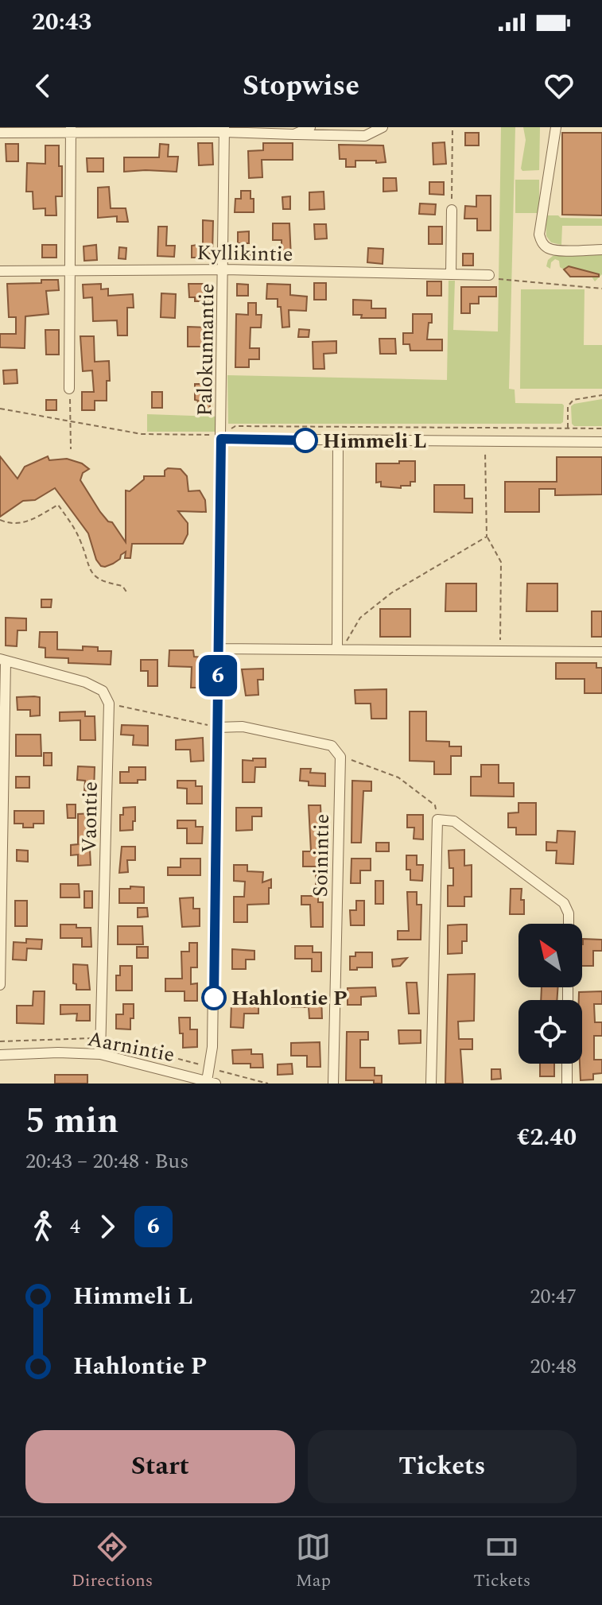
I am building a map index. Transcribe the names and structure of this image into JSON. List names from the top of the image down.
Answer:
{
  "streets": {
    "street": [
      "Kyllikintie",
      "Palokunnantie",
      "Vaontie",
      "Soinintie",
      "Aarnintie"
    ]
  },
  "crossings": [
    ["Kyllikintie", "Palokunnantie"],
    ["Palokunnantie", "Aarnintie"],
    ["Vaontie", "Aarnintie"]
  ],
  "places": ["Himmeli L", "Hahlontie P"],
  "lines": ["bus line 6"],
  "north": "top left",
  "page": {
    "status": "20:43",
    "header": "Stopwise",
    "on_map": "6",
    "heading": ["5 min", "20:43 – 20:48 · Bus", "€2.40"],
    "legs": ["4", "6"],
    "list": [
      {
        "name": "Himmeli L",
        "value": "20:47"
      },
      {
        "name": "Hahlontie P",
        "value": "20:48"
      }
    ],
    "buttons": ["Start", "Tickets"],
    "tabs": ["Directions", "Map", "Tickets"]
  }
}
